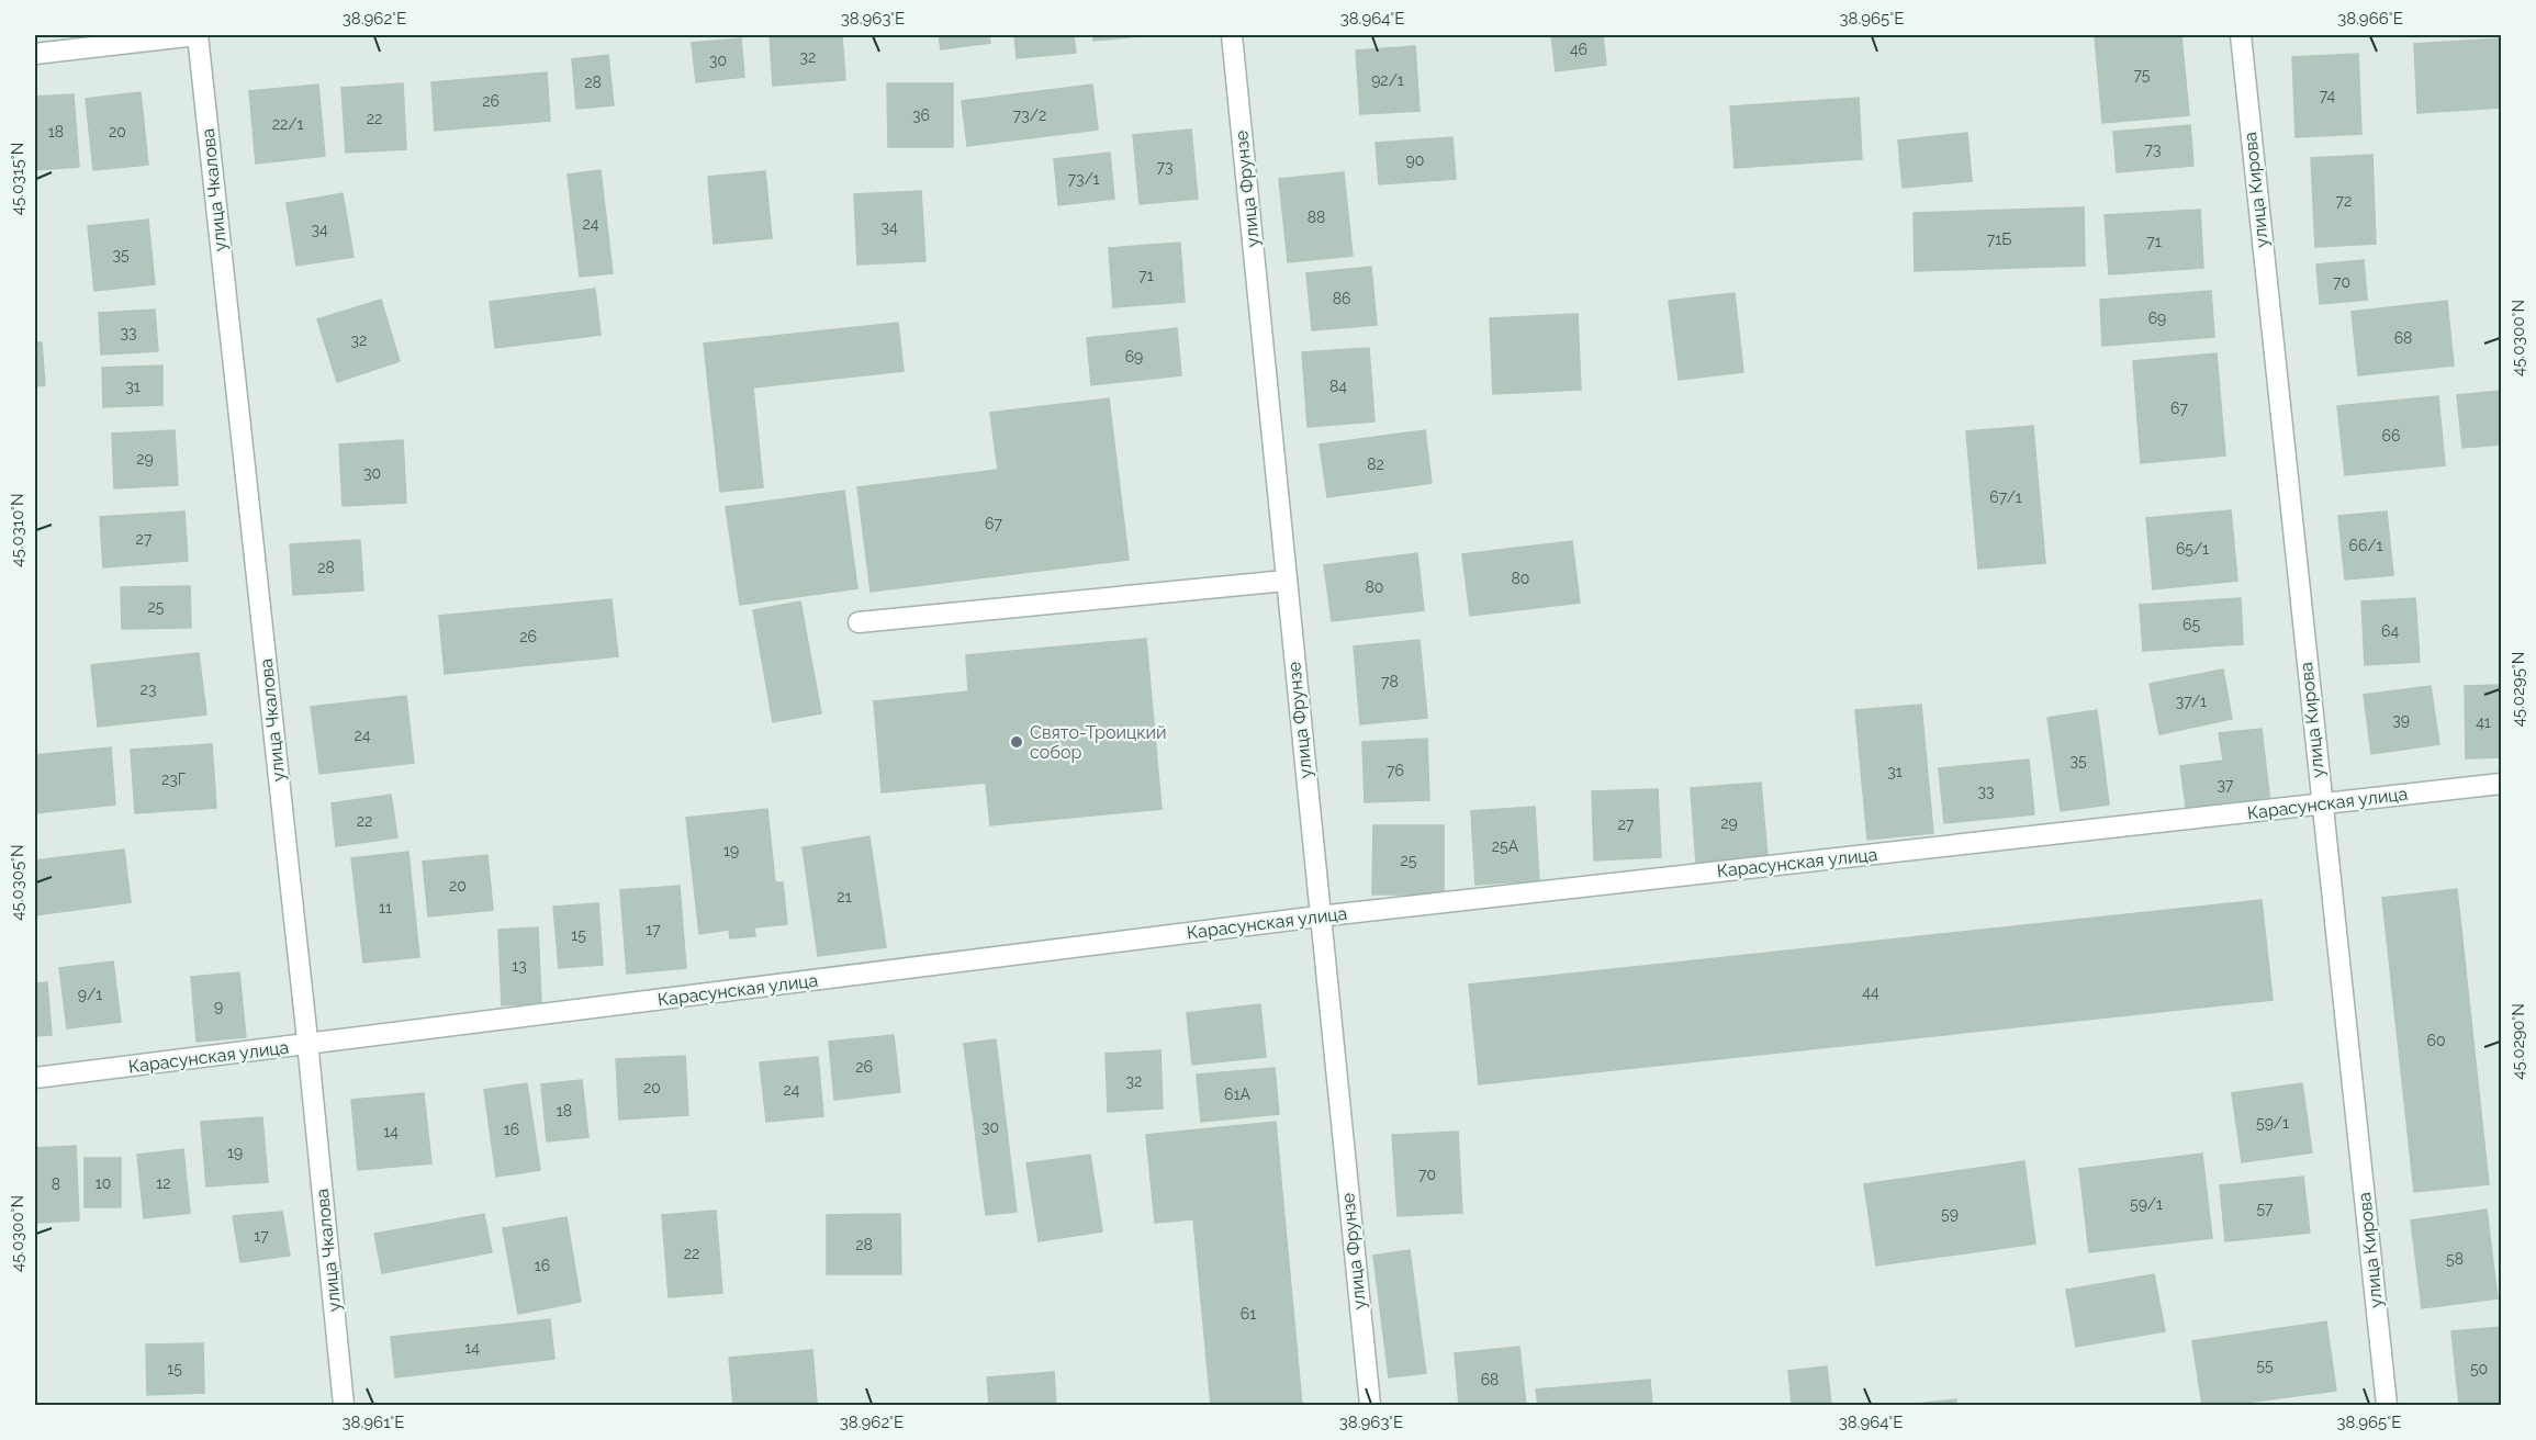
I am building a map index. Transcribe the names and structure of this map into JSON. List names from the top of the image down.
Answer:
{
  "streets": {
    "street": [
      "улица Фрунзе",
      "улица Чкалова",
      "улица Кирова",
      "Карасунская улица"
    ]
  },
  "crossings": [
    ["улица Фрунзе", "Карасунская улица"],
    ["улица Чкалова", "Карасунская улица"],
    ["улица Кирова", "Карасунская улица"]
  ],
  "places": ["Свято-Троицкий собор"],
  "house_numbers": [
    "46",
    "32",
    "30",
    "75",
    "92/1",
    "28",
    "74",
    "26",
    "36",
    "73/2",
    "22",
    "22/1",
    "18",
    "20",
    "73",
    "90",
    "73",
    "73/1",
    "72",
    "88",
    "24",
    "34",
    "34",
    "71Б",
    "71",
    "35",
    "71",
    "70",
    "86",
    "69",
    "33",
    "68",
    "32",
    "69",
    "31",
    "84",
    "67",
    "66",
    "29",
    "82",
    "30",
    "67/1",
    "67",
    "27",
    "66/1",
    "65/1",
    "28",
    "80",
    "80",
    "25",
    "65",
    "64",
    "26",
    "78",
    "23",
    "37/1",
    "39",
    "41",
    "24",
    "35",
    "76",
    "31",
    "23Г",
    "37",
    "33",
    "22",
    "29",
    "27",
    "25А",
    "19",
    "25",
    "20",
    "21",
    "11",
    "17",
    "15",
    "13",
    "44",
    "9/1",
    "9",
    "60",
    "26",
    "32",
    "20",
    "24",
    "61А",
    "18",
    "59/1",
    "30",
    "16",
    "14",
    "19",
    "70",
    "10",
    "12",
    "8",
    "59/1",
    "57",
    "59",
    "17",
    "28",
    "22",
    "58",
    "16",
    "61",
    "14",
    "55",
    "15",
    "50",
    "68"
  ],
  "coordinates": [
    "38.962°E",
    "38.963°E",
    "38.964°E",
    "38.965°E",
    "38.966°E",
    "45.0315°N",
    "45.0300°N",
    "45.0310°N",
    "45.0295°N",
    "45.0305°N",
    "45.0290°N",
    "38.961°E"
  ]
}
